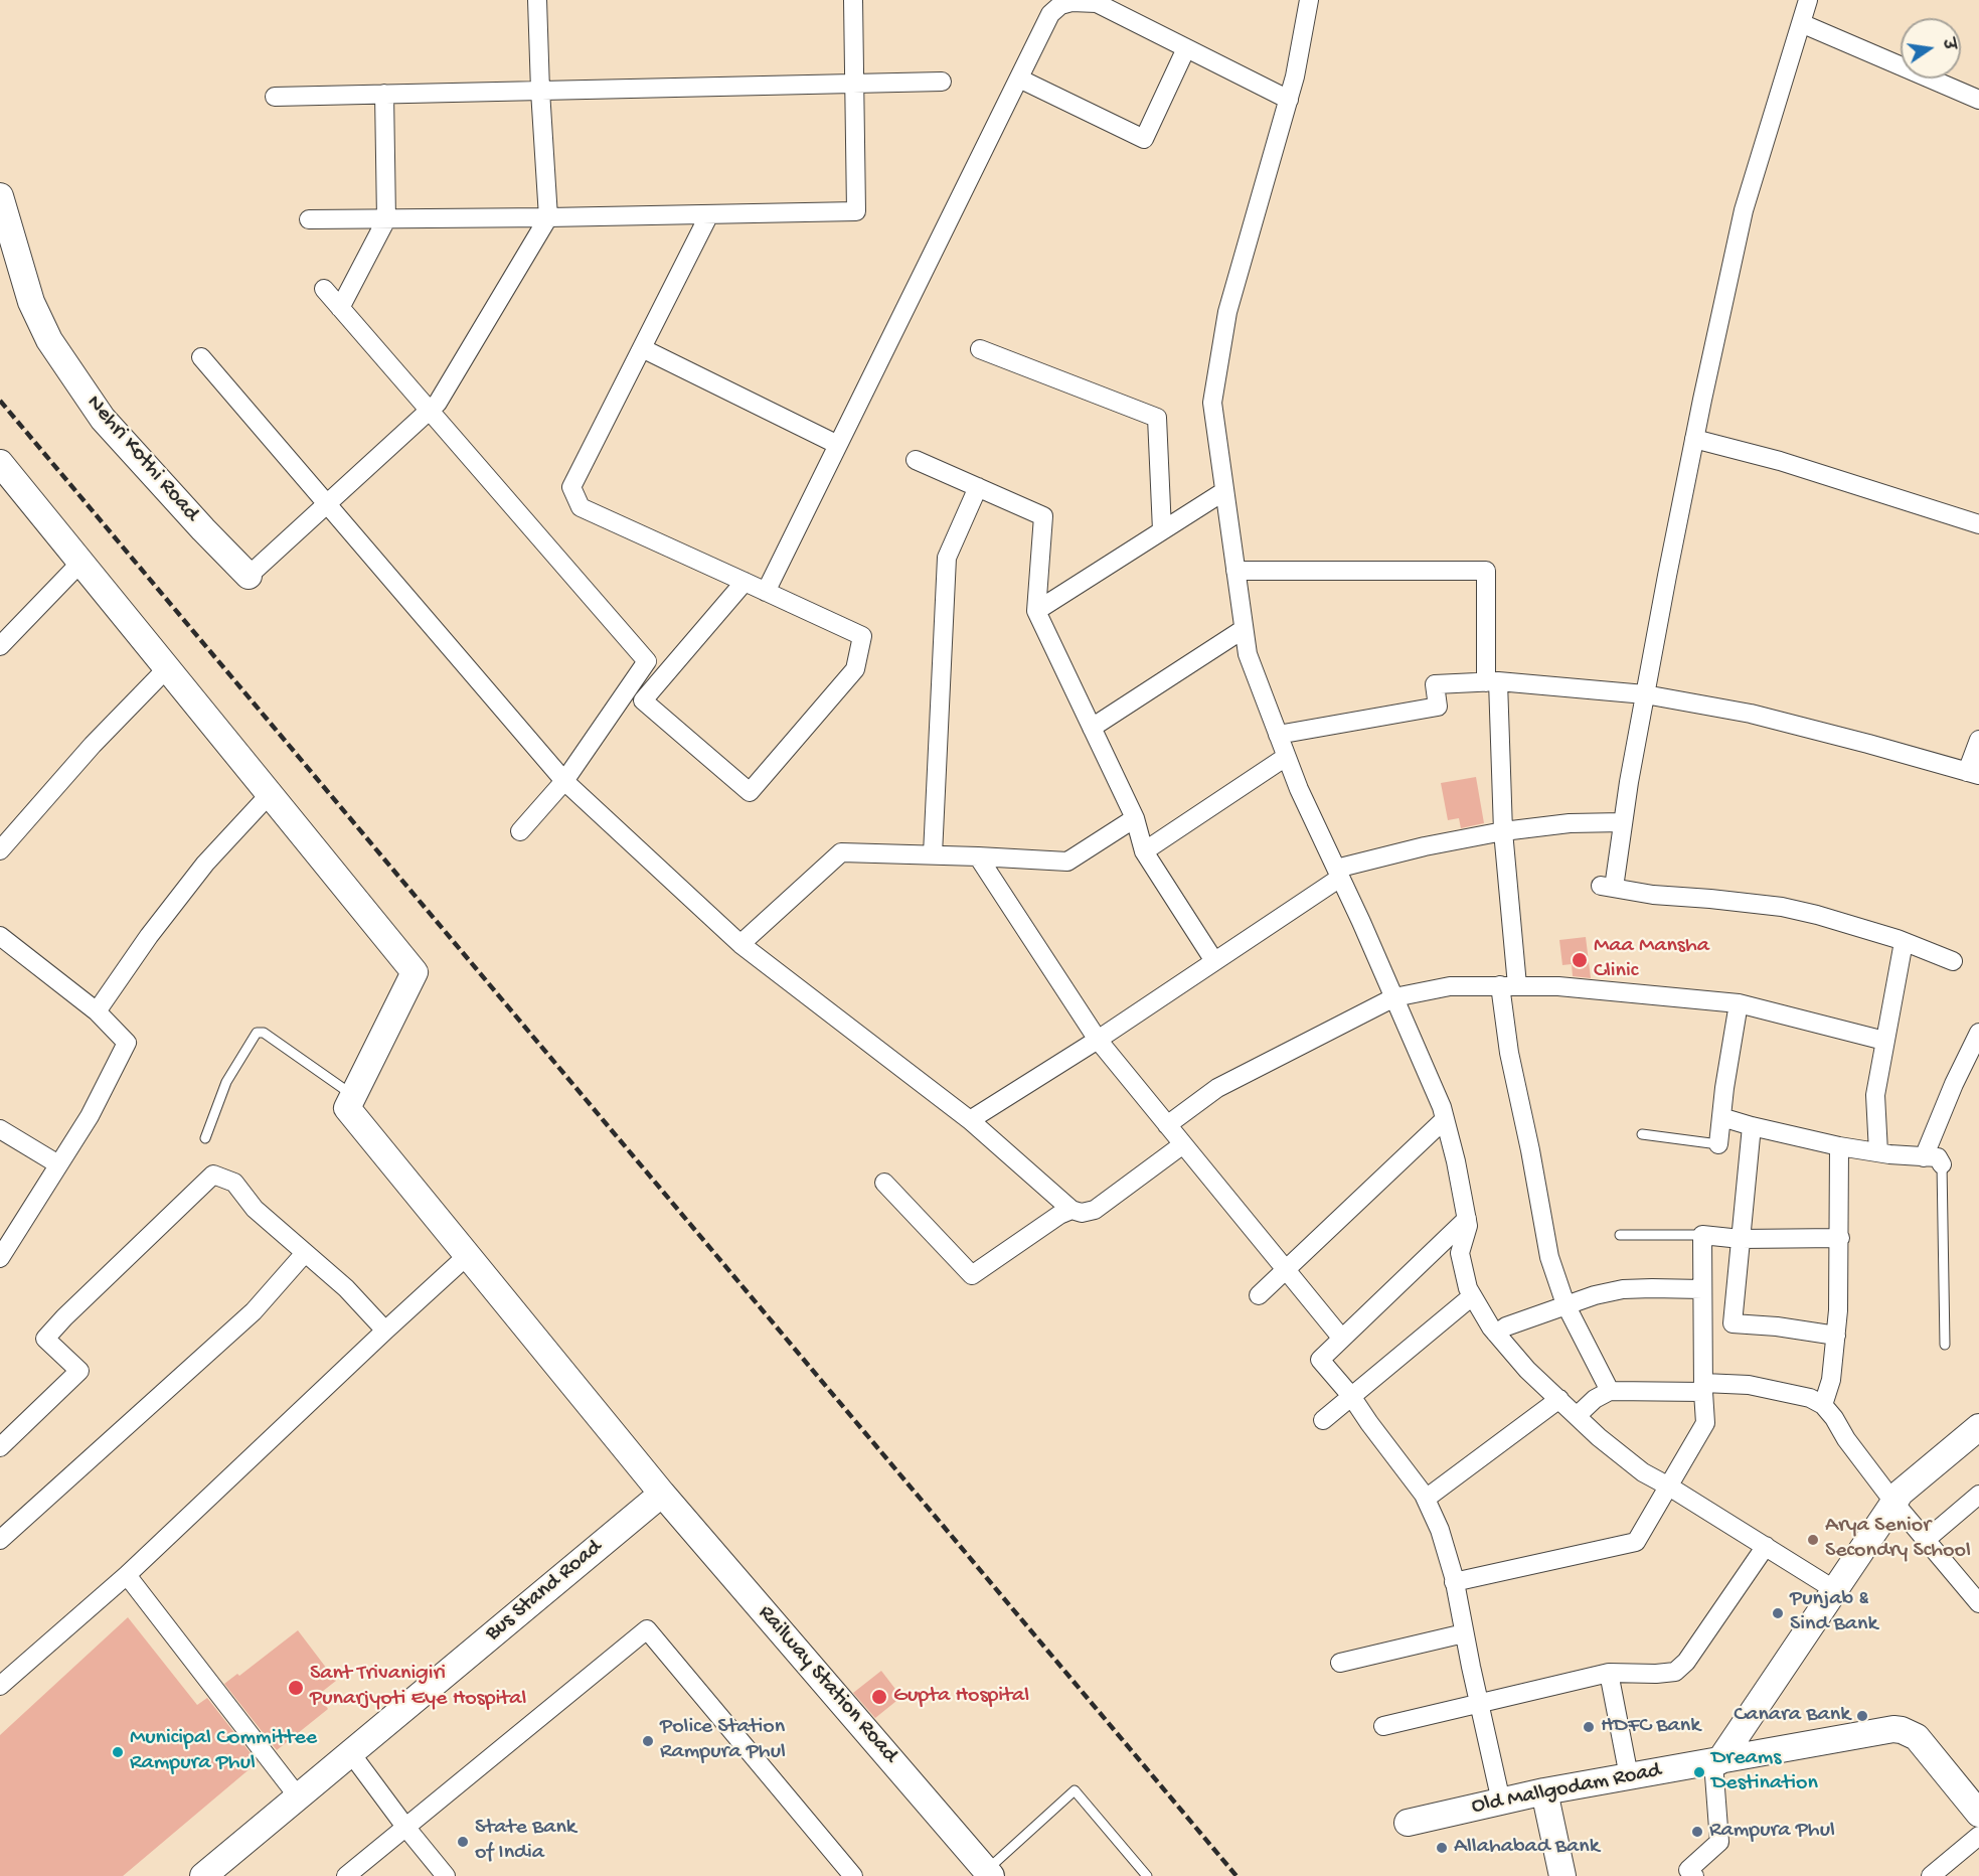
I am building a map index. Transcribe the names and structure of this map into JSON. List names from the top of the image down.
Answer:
{
  "streets": {
    "street": [
      "Nehri Kothi Road",
      "Bus Stand Road",
      "Railway Station Road",
      "Old Mallgodam Road"
    ]
  },
  "crossings": [
    ["Bus Stand Road", "Railway Station Road"]
  ],
  "places": [
    "Maa Mansha Clinic",
    "Arya Senior Secondry School",
    "Punjab & Sind Bank",
    "Sant Trivanigiri Punarjyoti Eye Hospital",
    "Gupta Hospital",
    "Canara Bank",
    "HDFC Bank",
    "Police Station Rampura Phul",
    "Municipal Committee Rampura Phul",
    "Dreams Destination",
    "Rampura Phul",
    "State Bank of India",
    "Allahabad Bank"
  ],
  "north": "right"
}
